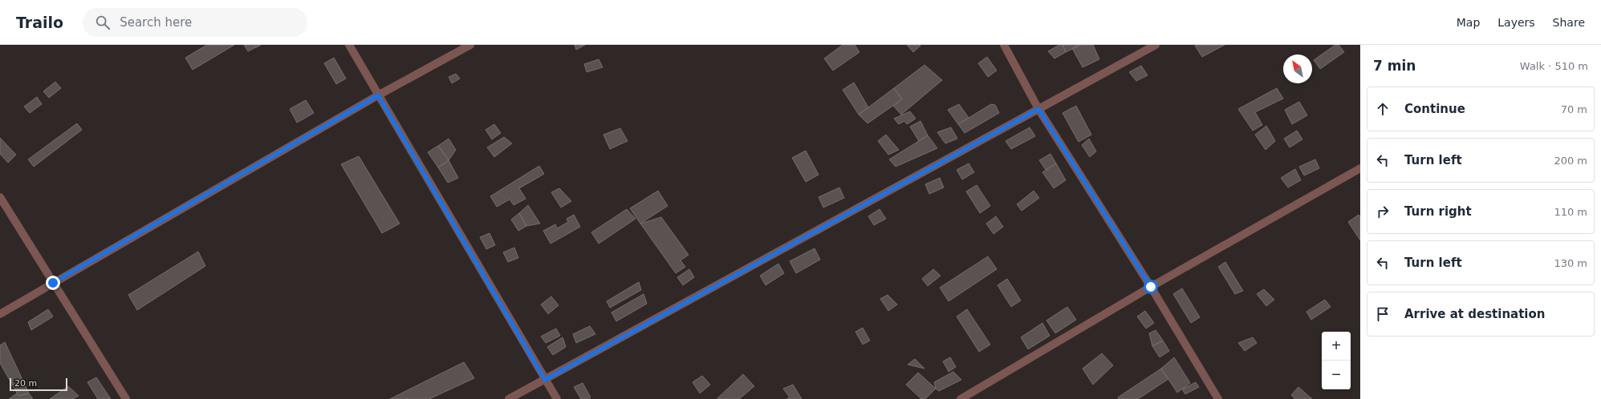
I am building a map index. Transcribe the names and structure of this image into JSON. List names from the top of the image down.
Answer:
{
  "scale_bar": "20 m",
  "north": "top left",
  "page": {
    "header": "Trailo",
    "search": "Search here",
    "nav": ["Map", "Layers", "Share"],
    "heading": ["7 min", "Walk · 510 m"],
    "list": [
      ["Continue", "70 m"],
      ["Turn left", "200 m"],
      ["Turn right", "110 m"],
      ["Turn left", "130 m"],
      "Arrive at destination"
    ],
    "map_buttons": ["+", "−"],
    "scale": "20 m"
  }
}
